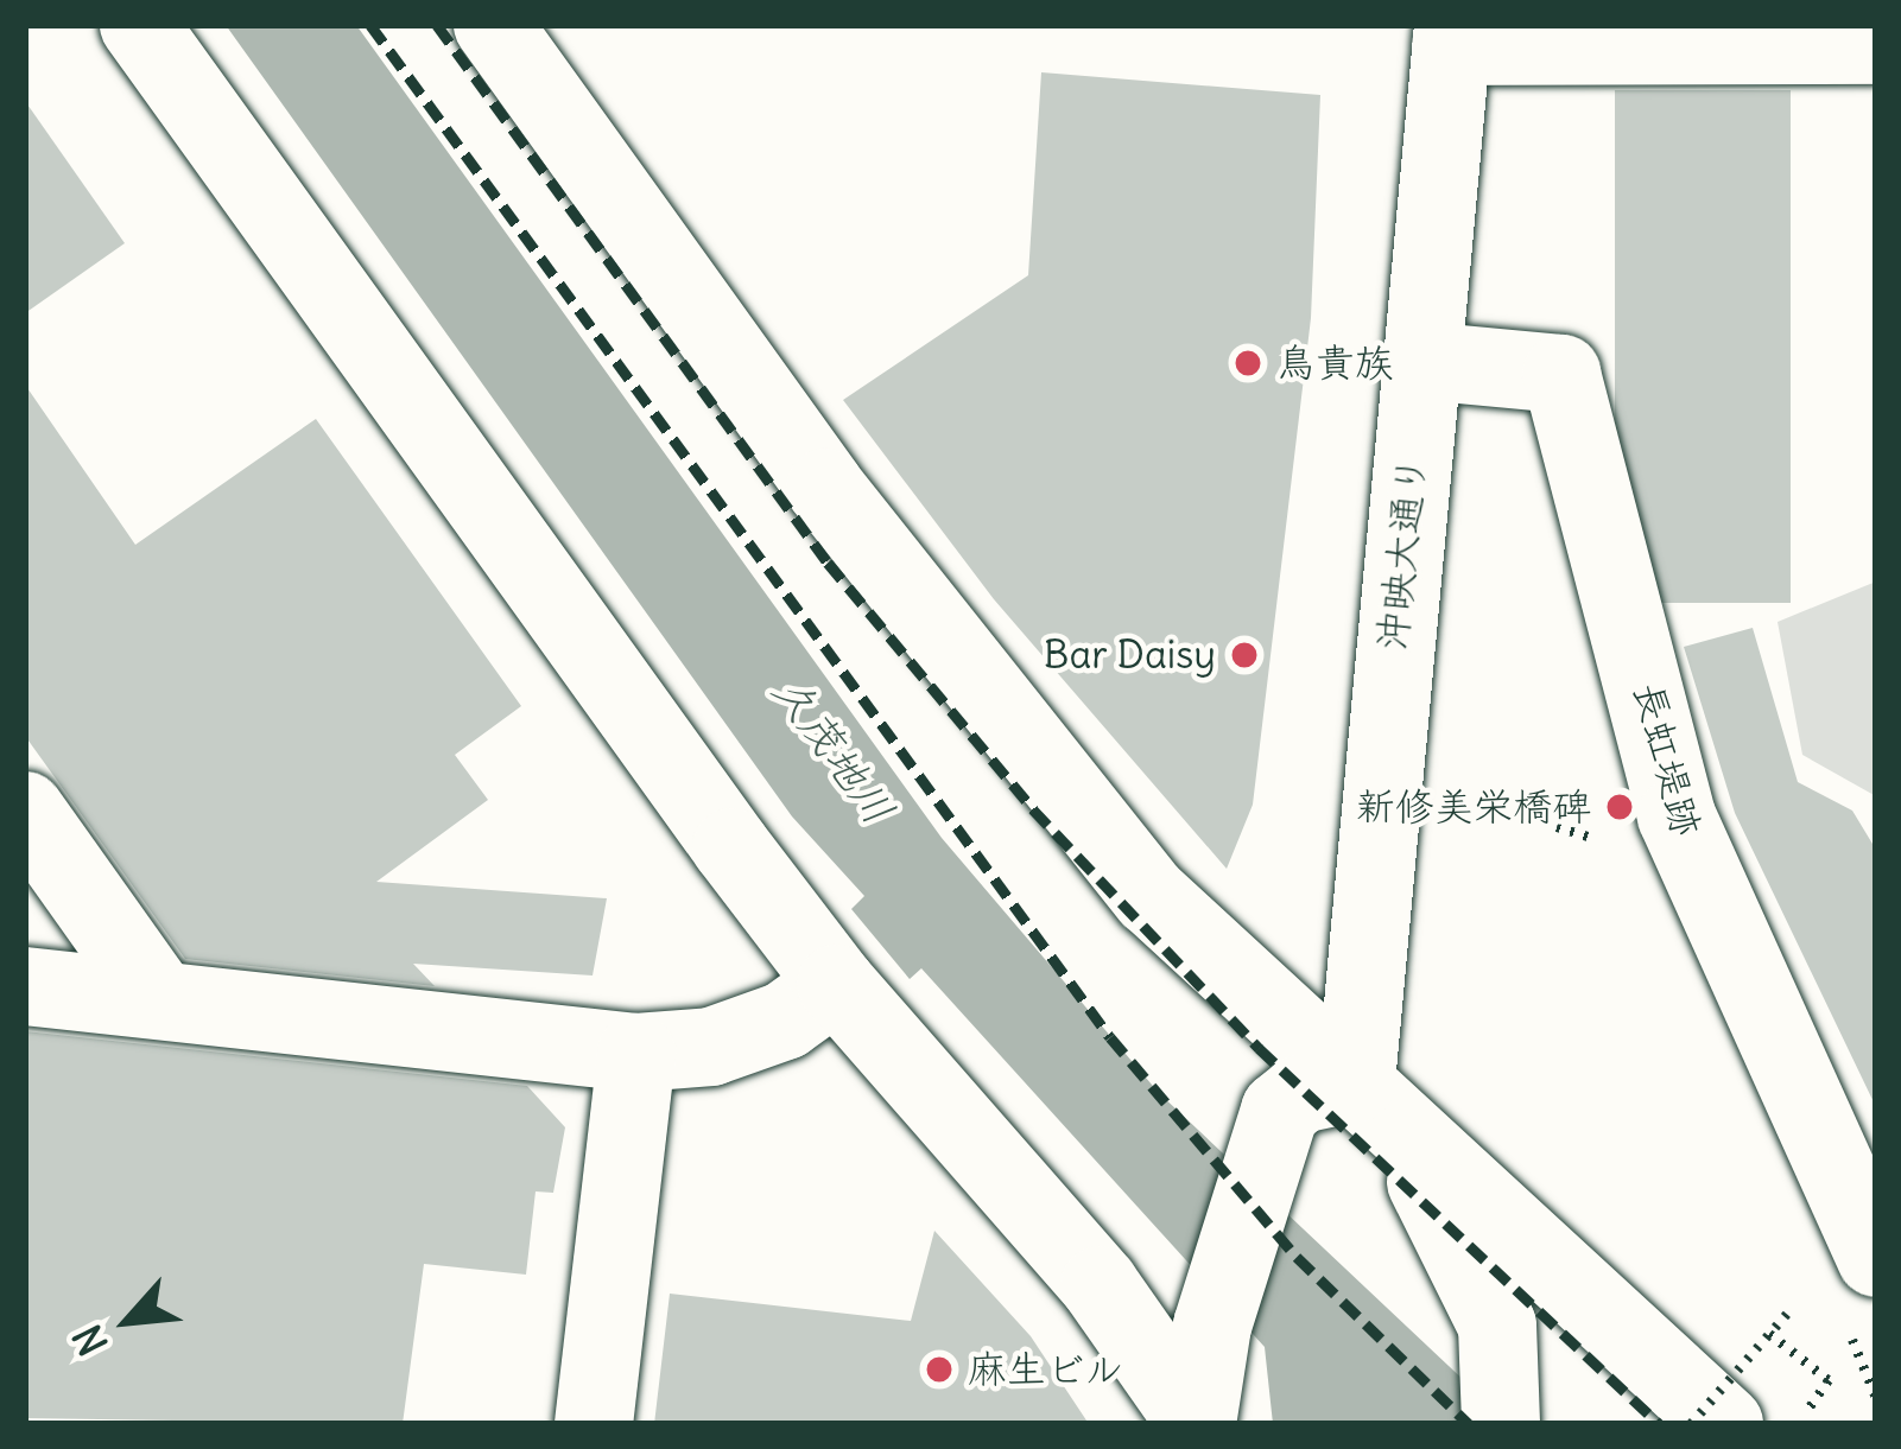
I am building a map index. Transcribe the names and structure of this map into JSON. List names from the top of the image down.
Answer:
{
  "streets": {
    "street": ["沖映大通り", "長虹堤跡"]
  },
  "crossings": [
    ["沖映大通り", "長虹堤跡"]
  ],
  "water": ["久茂地川"],
  "places": [
    "鳥貴族",
    "Bar Daisy",
    "新修美栄橋碑",
    "麻生ビル"
  ],
  "north": "bottom left"
}
